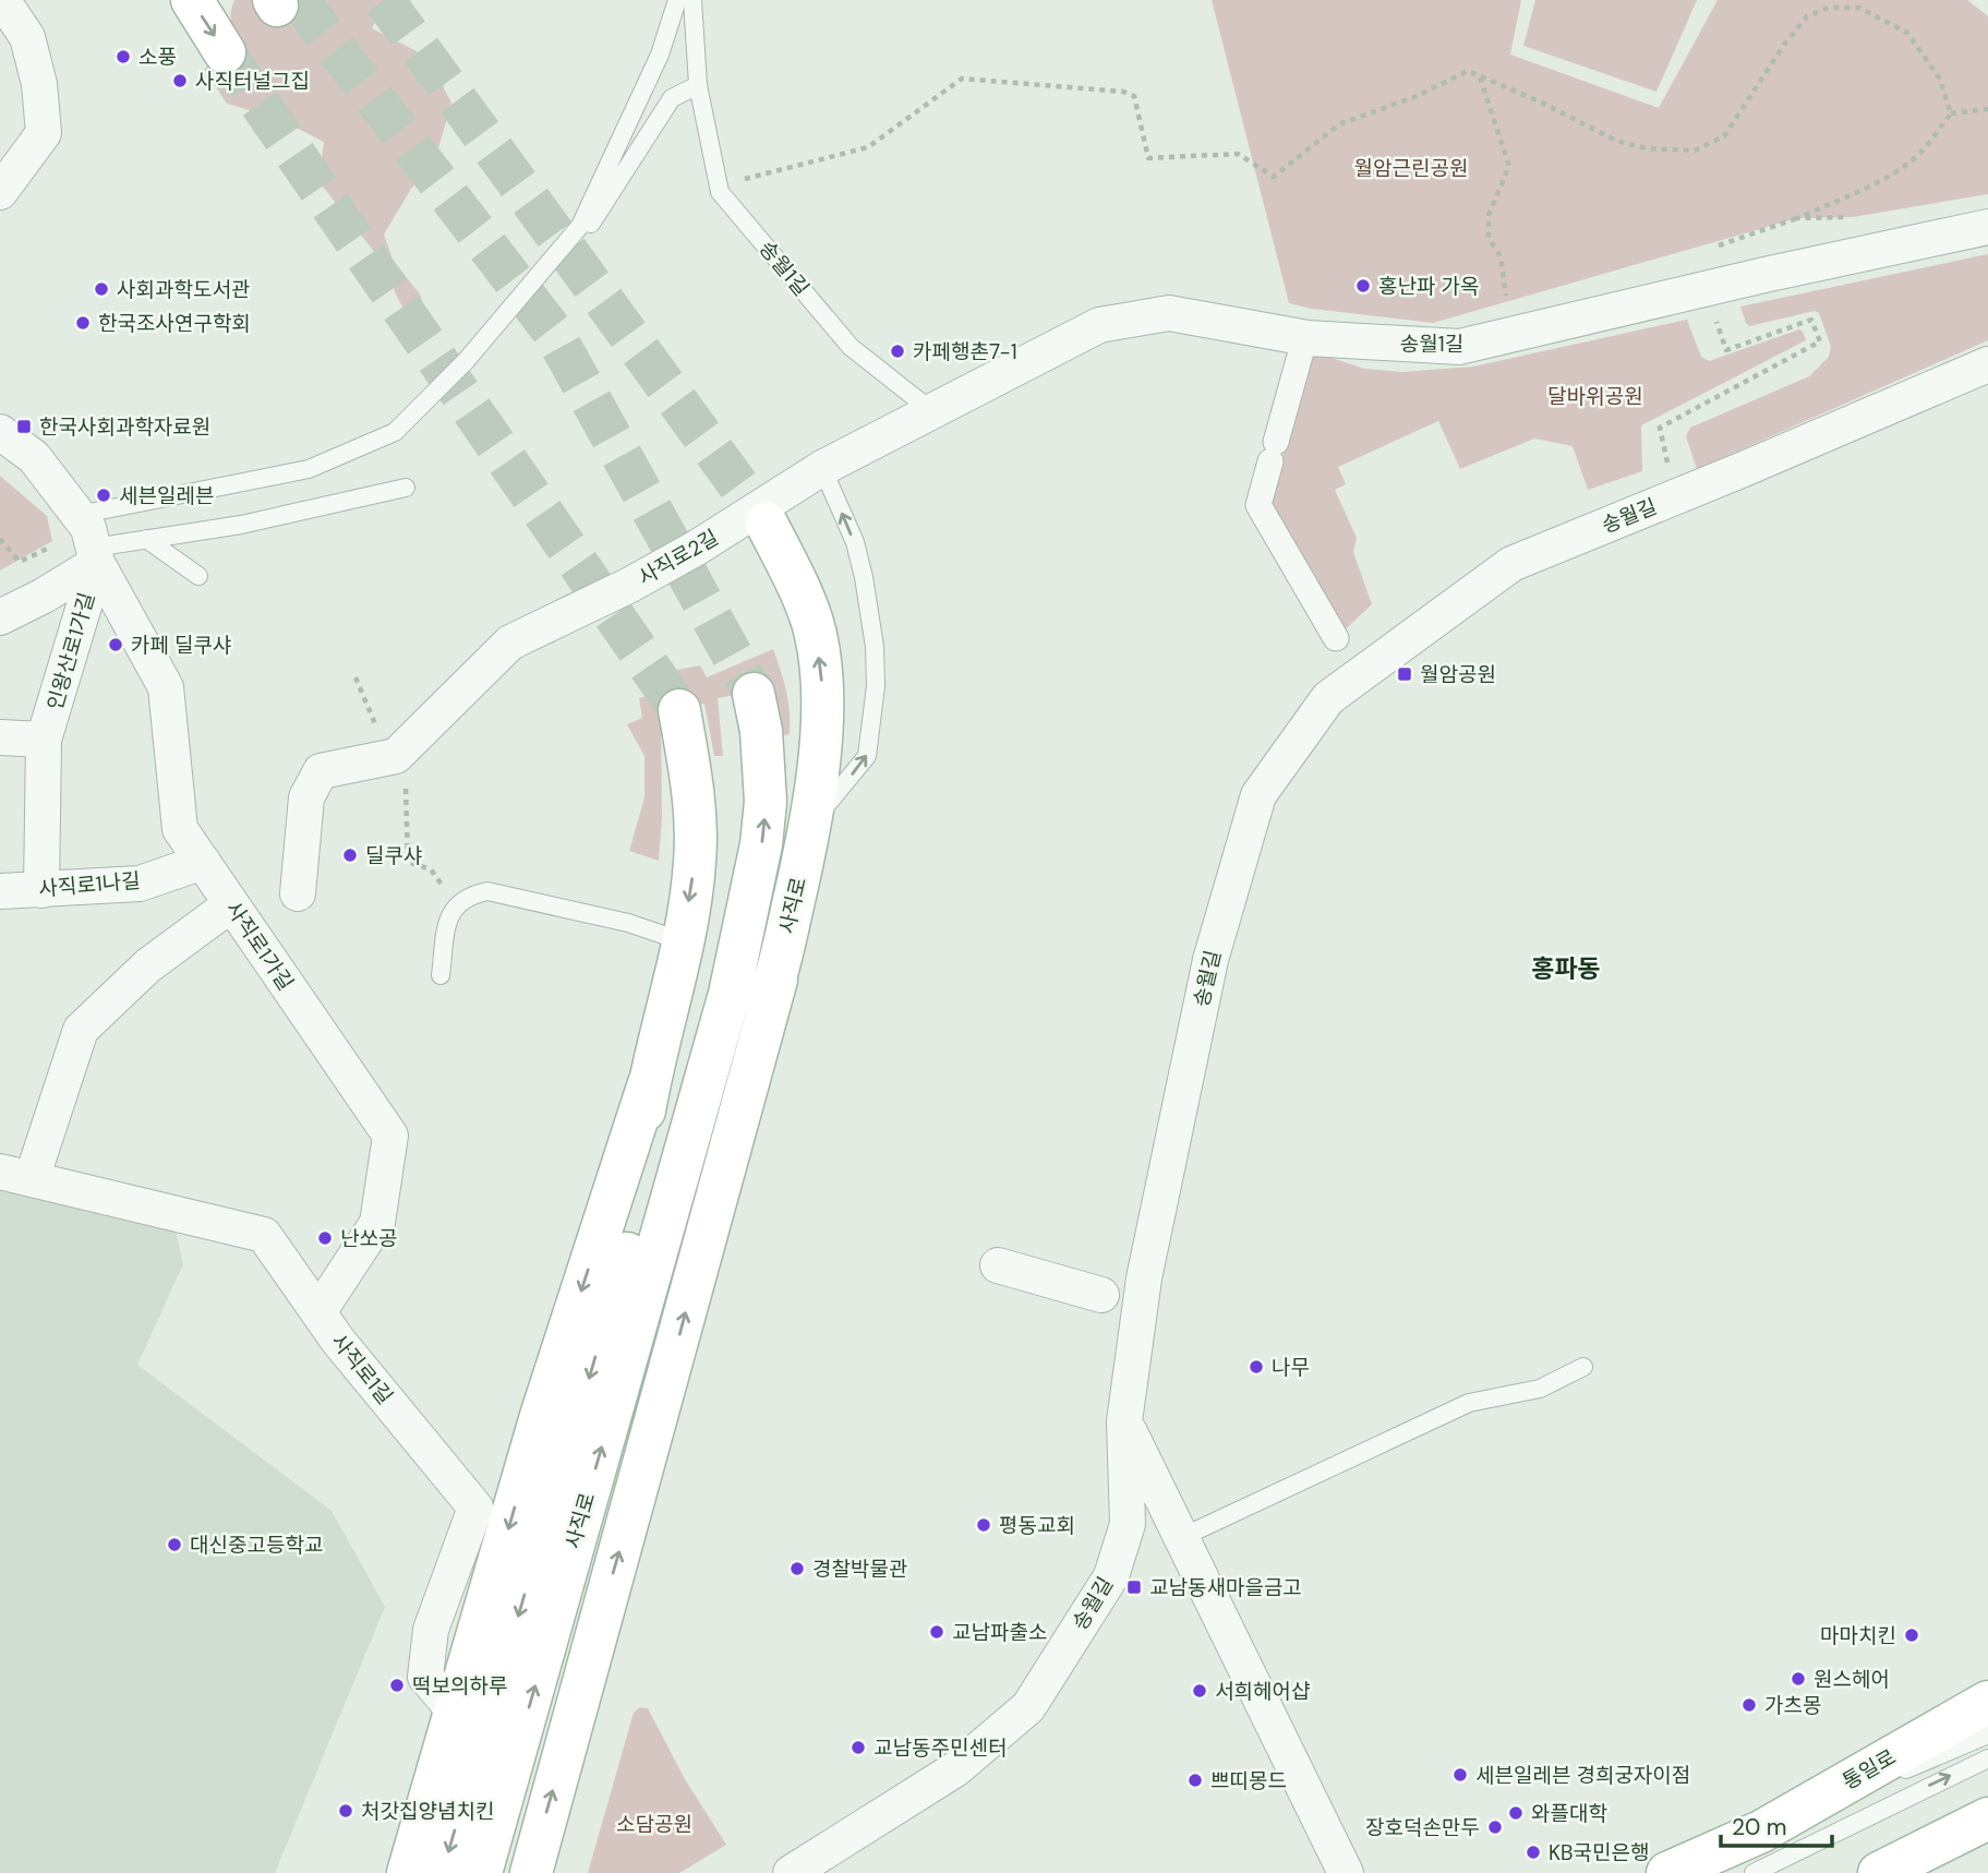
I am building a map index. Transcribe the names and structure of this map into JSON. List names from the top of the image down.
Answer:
{
  "streets": {
    "main road": ["사직로", "통일로"],
    "street": [
      "송월1길",
      "송월길",
      "사직로2길",
      "인왕산로1가길",
      "사직로1나길",
      "사직로1가길",
      "사직로1길"
    ]
  },
  "crossings": [
    ["송월1길", "사직로2길"],
    ["인왕산로1가길", "사직로1나길"],
    ["인왕산로1가길", "사직로1가길"],
    ["사직로1나길", "사직로1가길"],
    ["사직로1가길", "사직로1길"]
  ],
  "districts": ["홍파동"],
  "parks": ["월암근린공원", "달바위공원", "소담공원"],
  "places": {
    "other": [
      "소풍",
      "사직터널그집",
      "홍난파 가옥",
      "사회과학도서관",
      "한국조사연구학회",
      "카페행촌7-1",
      "세븐일레븐",
      "카페 딜쿠샤",
      "딜쿠샤",
      "난쏘공",
      "나무",
      "평동교회",
      "대신중고등학교",
      "경찰박물관",
      "교남파출소",
      "마마치킨",
      "원스헤어",
      "떡보의하루",
      "서희헤어샵",
      "가츠몽",
      "교남동주민센터",
      "세븐일레븐 경희궁자이점",
      "쁘띠몽드",
      "처갓집양념치킨",
      "와플대학",
      "장호덕손만두",
      "KB국민은행"
    ],
    "transit": ["한국사회과학자료원", "월암공원", "교남동새마을금고"]
  },
  "scale_bar": "20 m"
}
